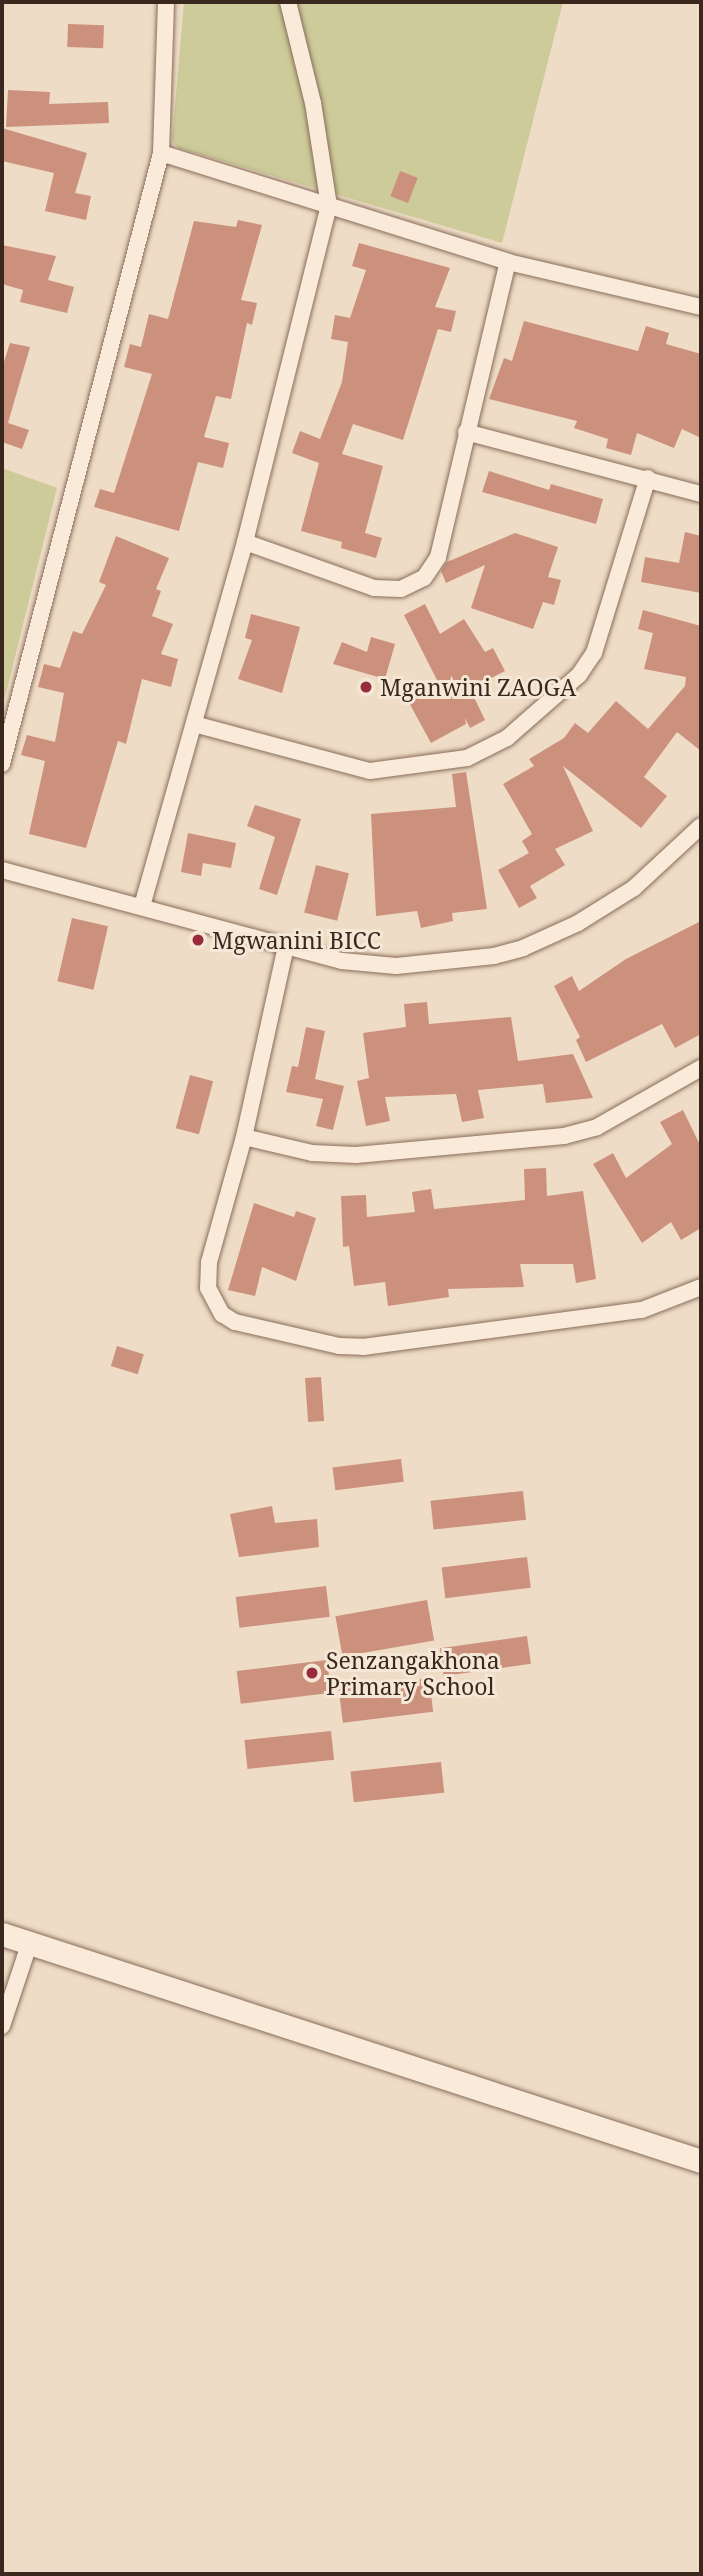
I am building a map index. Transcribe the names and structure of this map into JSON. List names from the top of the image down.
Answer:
{
  "places": ["Mganwini ZAOGA", "Mgwanini BICC", "Senzangakhona Primary School"]
}
